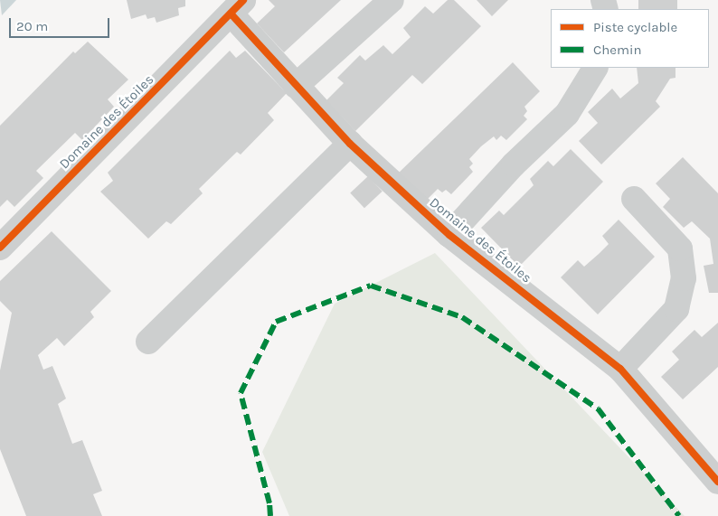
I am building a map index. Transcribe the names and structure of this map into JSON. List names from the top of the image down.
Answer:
{
  "streets": {
    "street": ["Domaine des Étoiles"]
  },
  "legend": ["Piste cyclable", "Chemin"],
  "scale_bar": "20 m"
}
